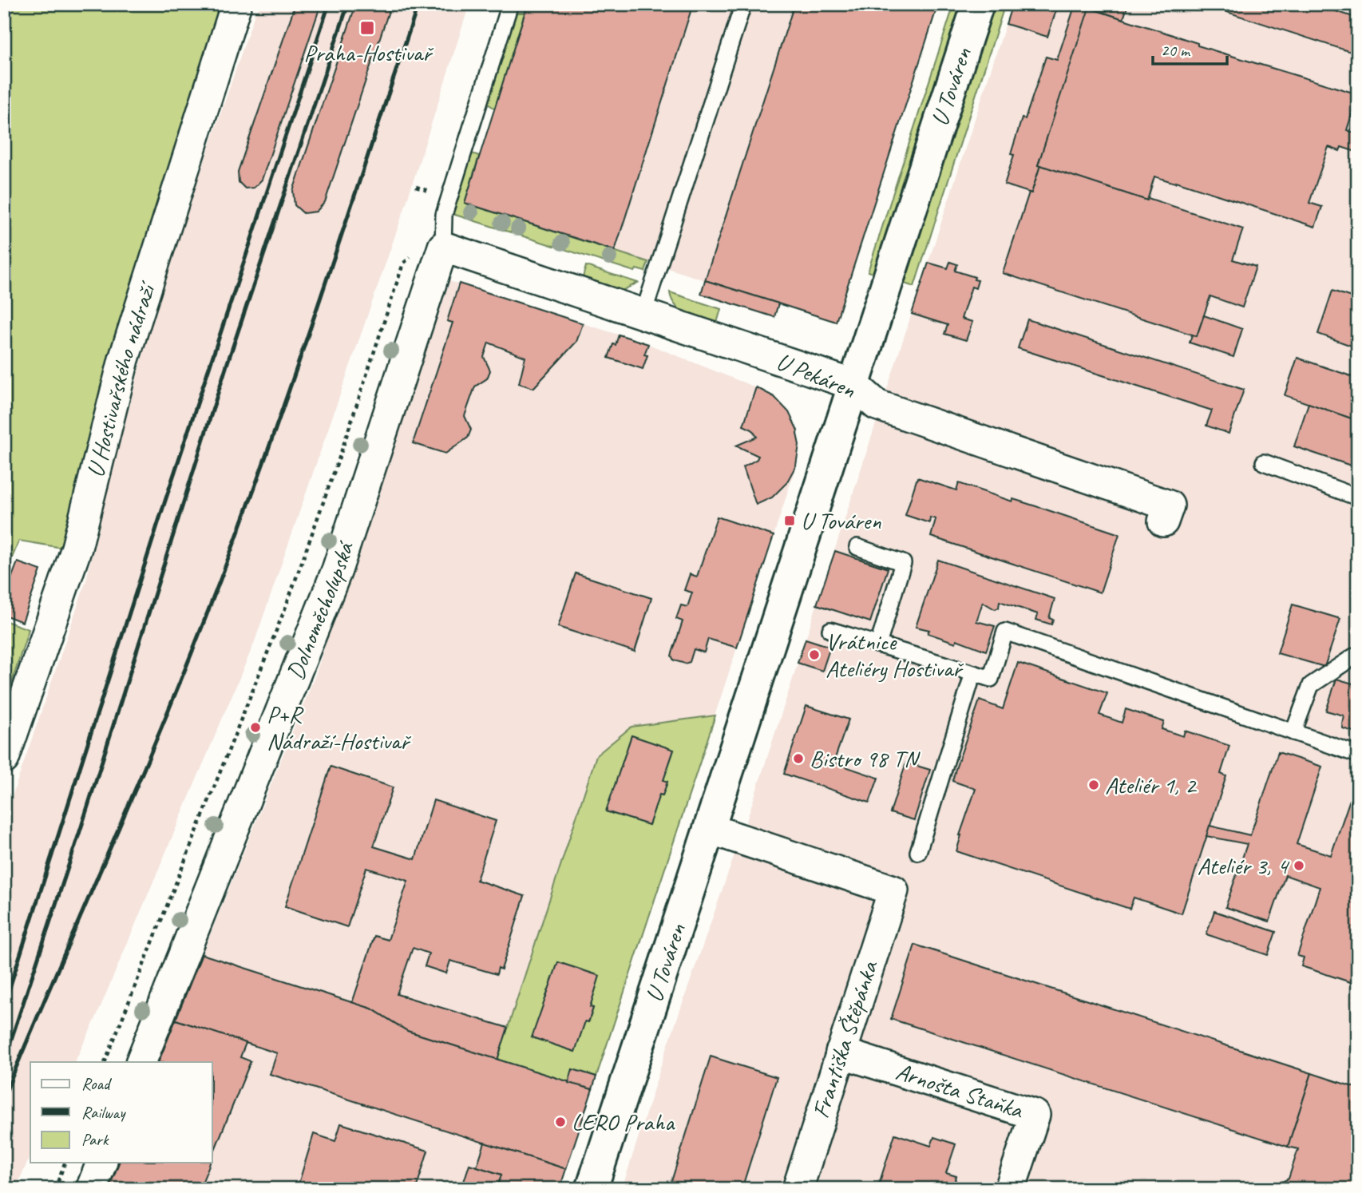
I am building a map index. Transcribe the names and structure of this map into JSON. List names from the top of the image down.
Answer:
{
  "streets": {
    "street": [
      "U Továren",
      "U Pekáren",
      "U Hostivařského nádraží",
      "Dolnoměcholupská",
      "Františka Štěpánka",
      "Arnošta Staňka"
    ]
  },
  "crossings": [
    ["U Továren", "U Pekáren"],
    ["U Továren", "Františka Štěpánka"],
    ["U Pekáren", "Dolnoměcholupská"],
    ["Františka Štěpánka", "Arnošta Staňka"]
  ],
  "places": {
    "transit": ["Praha-Hostivař", "U Továren"],
    "other": [
      "Vrátnice Ateliéry Hostivař",
      "P+R Nádraží-Hostivař",
      "Bistro 98 TN",
      "Ateliér 1, 2",
      "Ateliér 3, 4",
      "LERO Praha"
    ]
  },
  "legend": ["Road", "Railway", "Park"],
  "scale_bar": "20 m"
}
